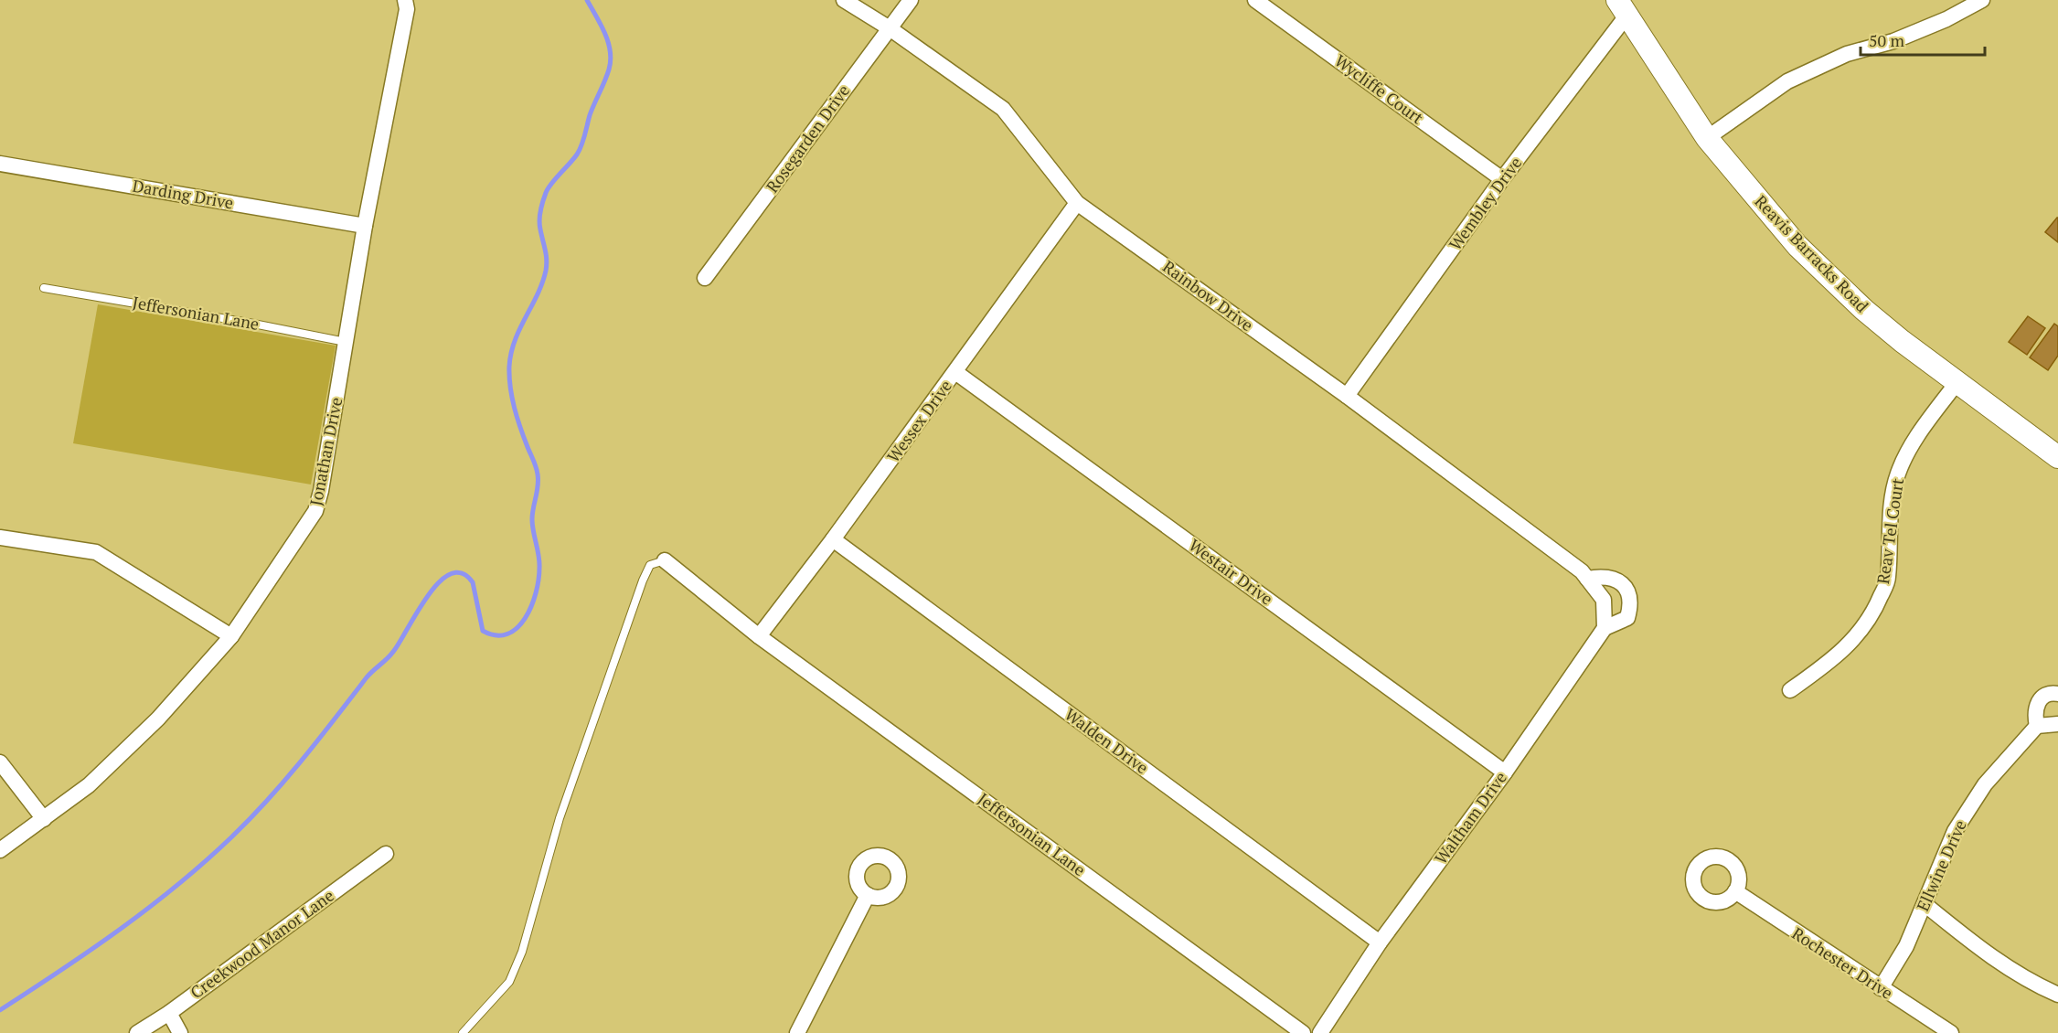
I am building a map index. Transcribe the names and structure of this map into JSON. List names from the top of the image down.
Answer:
{
  "streets": {
    "main road": ["Reavis Barracks Road"],
    "street": [
      "Wycliffe Court",
      "Rosegarden Drive",
      "Darding Drive",
      "Wembley Drive",
      "Rainbow Drive",
      "Jeffersonian Lane",
      "Wessex Drive",
      "Jonathan Drive",
      "Reav Tel Court",
      "Westair Drive",
      "Walden Drive",
      "Waltham Drive",
      "Ellwine Drive",
      "Creekwood Manor Lane",
      "Rochester Drive"
    ]
  },
  "crossings": [
    ["Wycliffe Court", "Wembley Drive"],
    ["Rosegarden Drive", "Rainbow Drive"],
    ["Darding Drive", "Jonathan Drive"],
    ["Wembley Drive", "Reavis Barracks Road"],
    ["Wembley Drive", "Rainbow Drive"],
    ["Reavis Barracks Road", "Reav Tel Court"],
    ["Rainbow Drive", "Wessex Drive"],
    ["Rainbow Drive", "Waltham Drive"],
    ["Jeffersonian Lane", "Wessex Drive"],
    ["Jeffersonian Lane", "Jonathan Drive"],
    ["Wessex Drive", "Westair Drive"],
    ["Wessex Drive", "Walden Drive"],
    ["Westair Drive", "Waltham Drive"],
    ["Walden Drive", "Waltham Drive"],
    ["Ellwine Drive", "Rochester Drive"]
  ],
  "scale_bar": "50 m"
}
